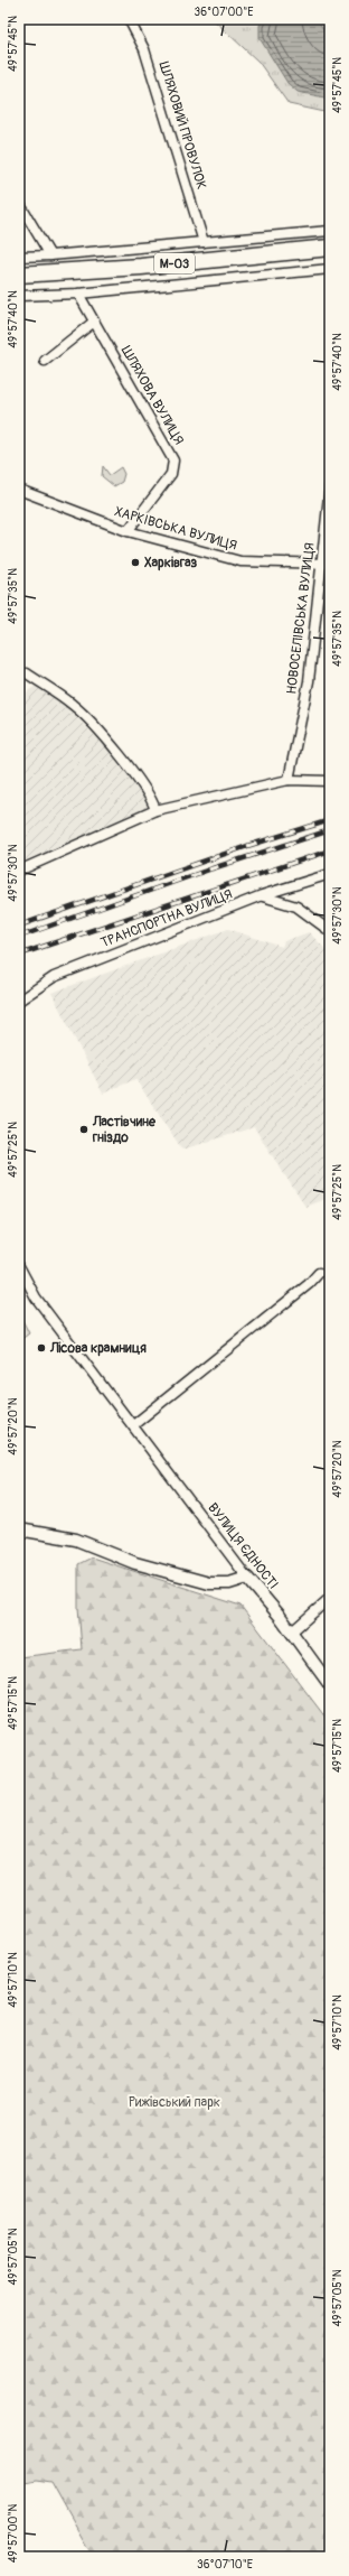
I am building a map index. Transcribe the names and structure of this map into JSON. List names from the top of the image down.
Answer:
{
  "streets": {
    "highway": ["М-03"],
    "street": [
      "ШЛЯХОВИЙ ПРОВУЛОК",
      "ШЛЯХОВА ВУЛИЦЯ",
      "ХАРКІВСЬКА ВУЛИЦЯ",
      "НОВОСЕЛІВСЬКА ВУЛИЦЯ",
      "ТРАНСПОРТНА ВУЛИЦЯ",
      "ВУЛИЦЯ ЄДНОСТІ"
    ]
  },
  "crossings": [
    ["ШЛЯХОВА ВУЛИЦЯ", "ХАРКІВСЬКА ВУЛИЦЯ"],
    ["ХАРКІВСЬКА ВУЛИЦЯ", "НОВОСЕЛІВСЬКА ВУЛИЦЯ"]
  ],
  "parks": ["Рижівський парк"],
  "places": ["Харківгаз", "Ластівчине гніздо", "Лісова крамниця"],
  "coordinates": [
    "36°07'00\"E",
    "49°57'45\"N",
    "49°57'40\"N",
    "49°57'35\"N",
    "49°57'30\"N",
    "49°57'25\"N",
    "49°57'20\"N",
    "49°57'15\"N",
    "49°57'10\"N",
    "49°57'05\"N",
    "49°57'00\"N",
    "36°07'10\"E"
  ]
}
